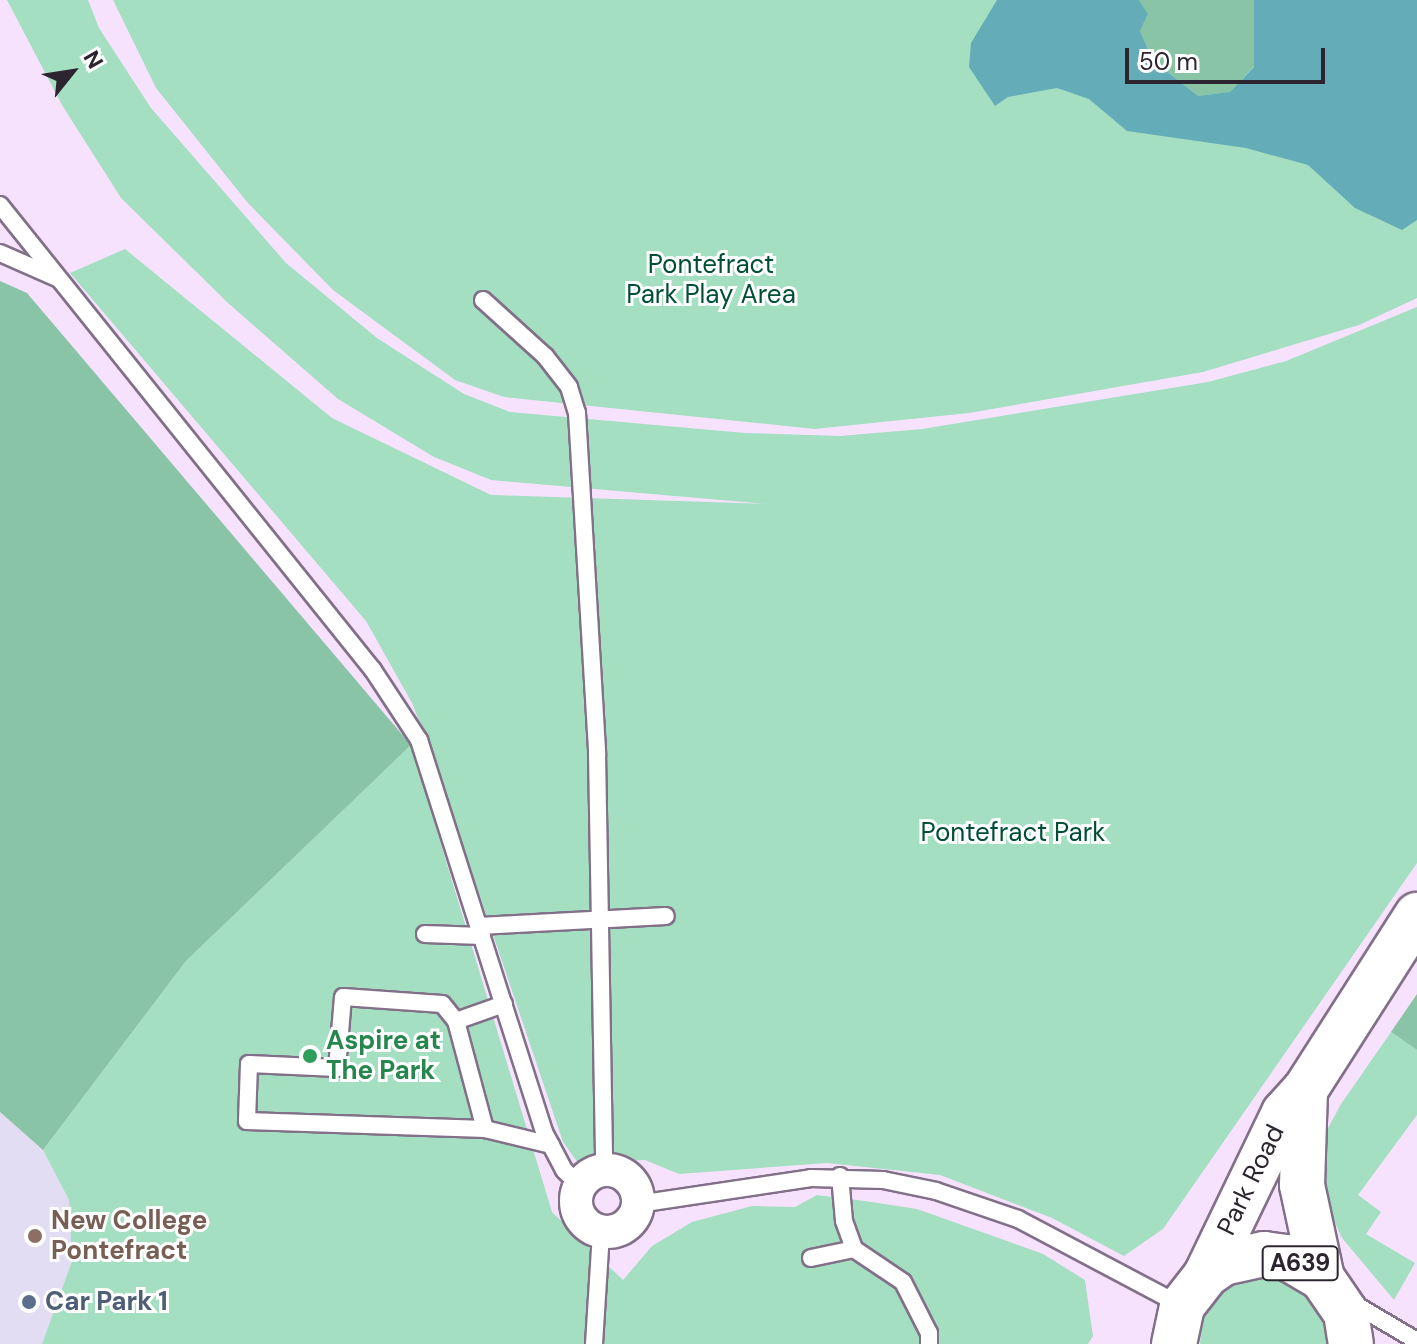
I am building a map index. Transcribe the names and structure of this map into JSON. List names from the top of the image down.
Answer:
{
  "streets": {
    "main road": ["Park Road", "A639"]
  },
  "parks": ["Pontefract Park Play Area", "Pontefract Park"],
  "places": ["Aspire at The Park", "New College Pontefract", "Car Park 1"],
  "scale_bar": "50 m",
  "north": "top right"
}
